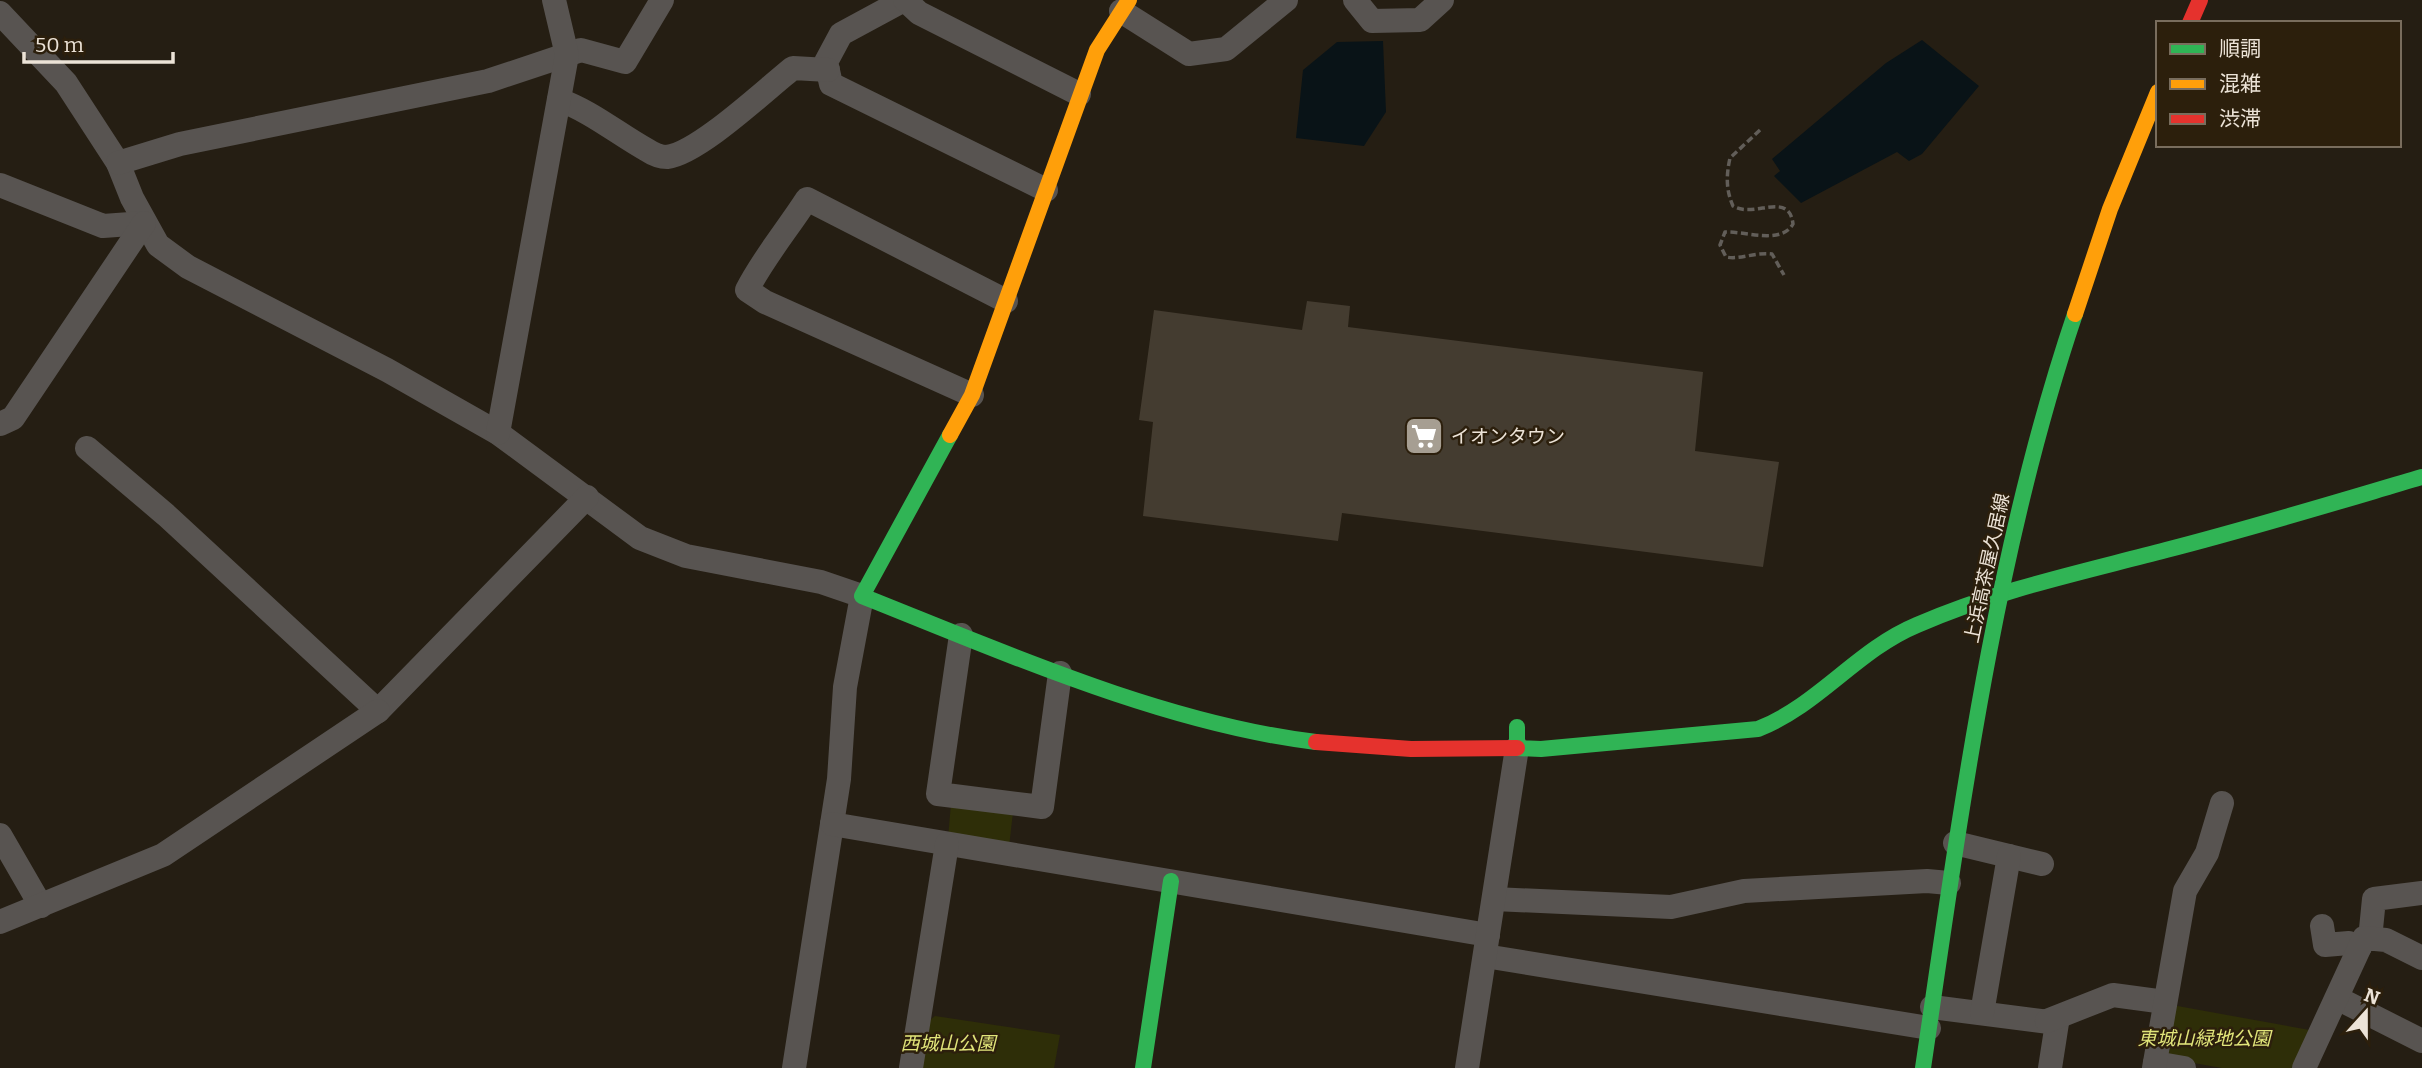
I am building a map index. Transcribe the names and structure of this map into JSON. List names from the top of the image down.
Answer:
{
  "streets": {
    "street": ["上浜高茶屋久居線"]
  },
  "parks": ["東城山緑地公園", "西城山公園"],
  "places": {
    "supermarket": ["イオンタウン"]
  },
  "legend": ["順調", "混雑", "渋滞"],
  "scale_bar": "50 m",
  "north": "top"
}
